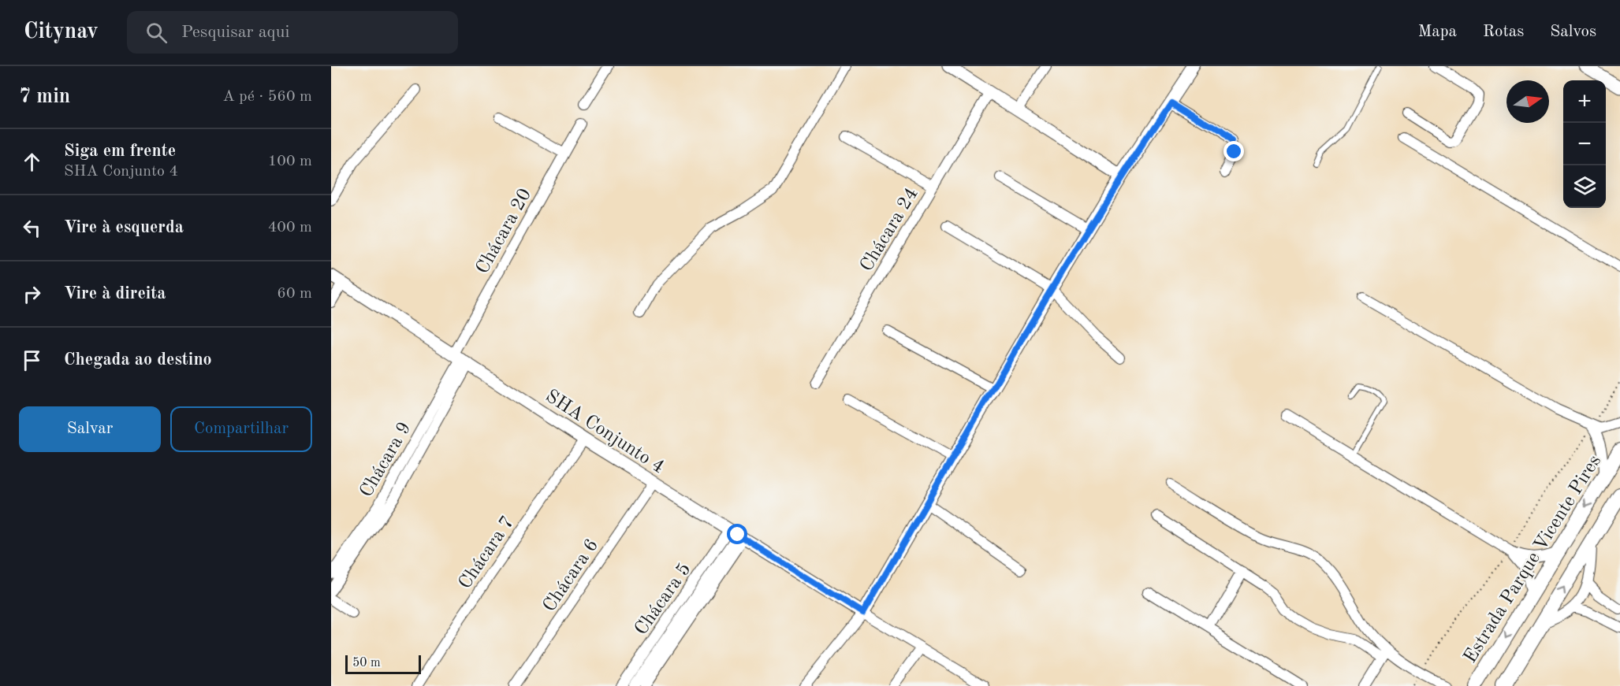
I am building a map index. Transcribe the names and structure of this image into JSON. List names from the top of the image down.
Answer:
{
  "streets": {
    "main road": ["Estrada Parque Vicente Pires"],
    "street": [
      "Chácara 24",
      "Chácara 20",
      "SHA Conjunto 4",
      "Chácara 9",
      "Chácara 7",
      "Chácara 6",
      "Chácara 5"
    ]
  },
  "crossings": [
    ["Chácara 20", "SHA Conjunto 4"],
    ["Chácara 20", "Chácara 9"],
    ["SHA Conjunto 4", "Chácara 9"],
    ["SHA Conjunto 4", "Chácara 7"],
    ["SHA Conjunto 4", "Chácara 6"],
    ["SHA Conjunto 4", "Chácara 5"]
  ],
  "scale_bar": "50 m",
  "north": "right",
  "page": {
    "header": "Citynav",
    "search": "Pesquisar aqui",
    "nav": ["Mapa", "Rotas", "Salvos"],
    "heading": ["7 min", "A pé · 560 m"],
    "map_buttons": ["+", "−"],
    "list": [
      ["Siga em frente", "SHA Conjunto 4", "100 m"],
      ["Vire à esquerda", "400 m"],
      ["Vire à direita", "60 m"],
      "Chegada ao destino"
    ],
    "buttons": ["Salvar", "Compartilhar"],
    "scale": "50 m"
  }
}
